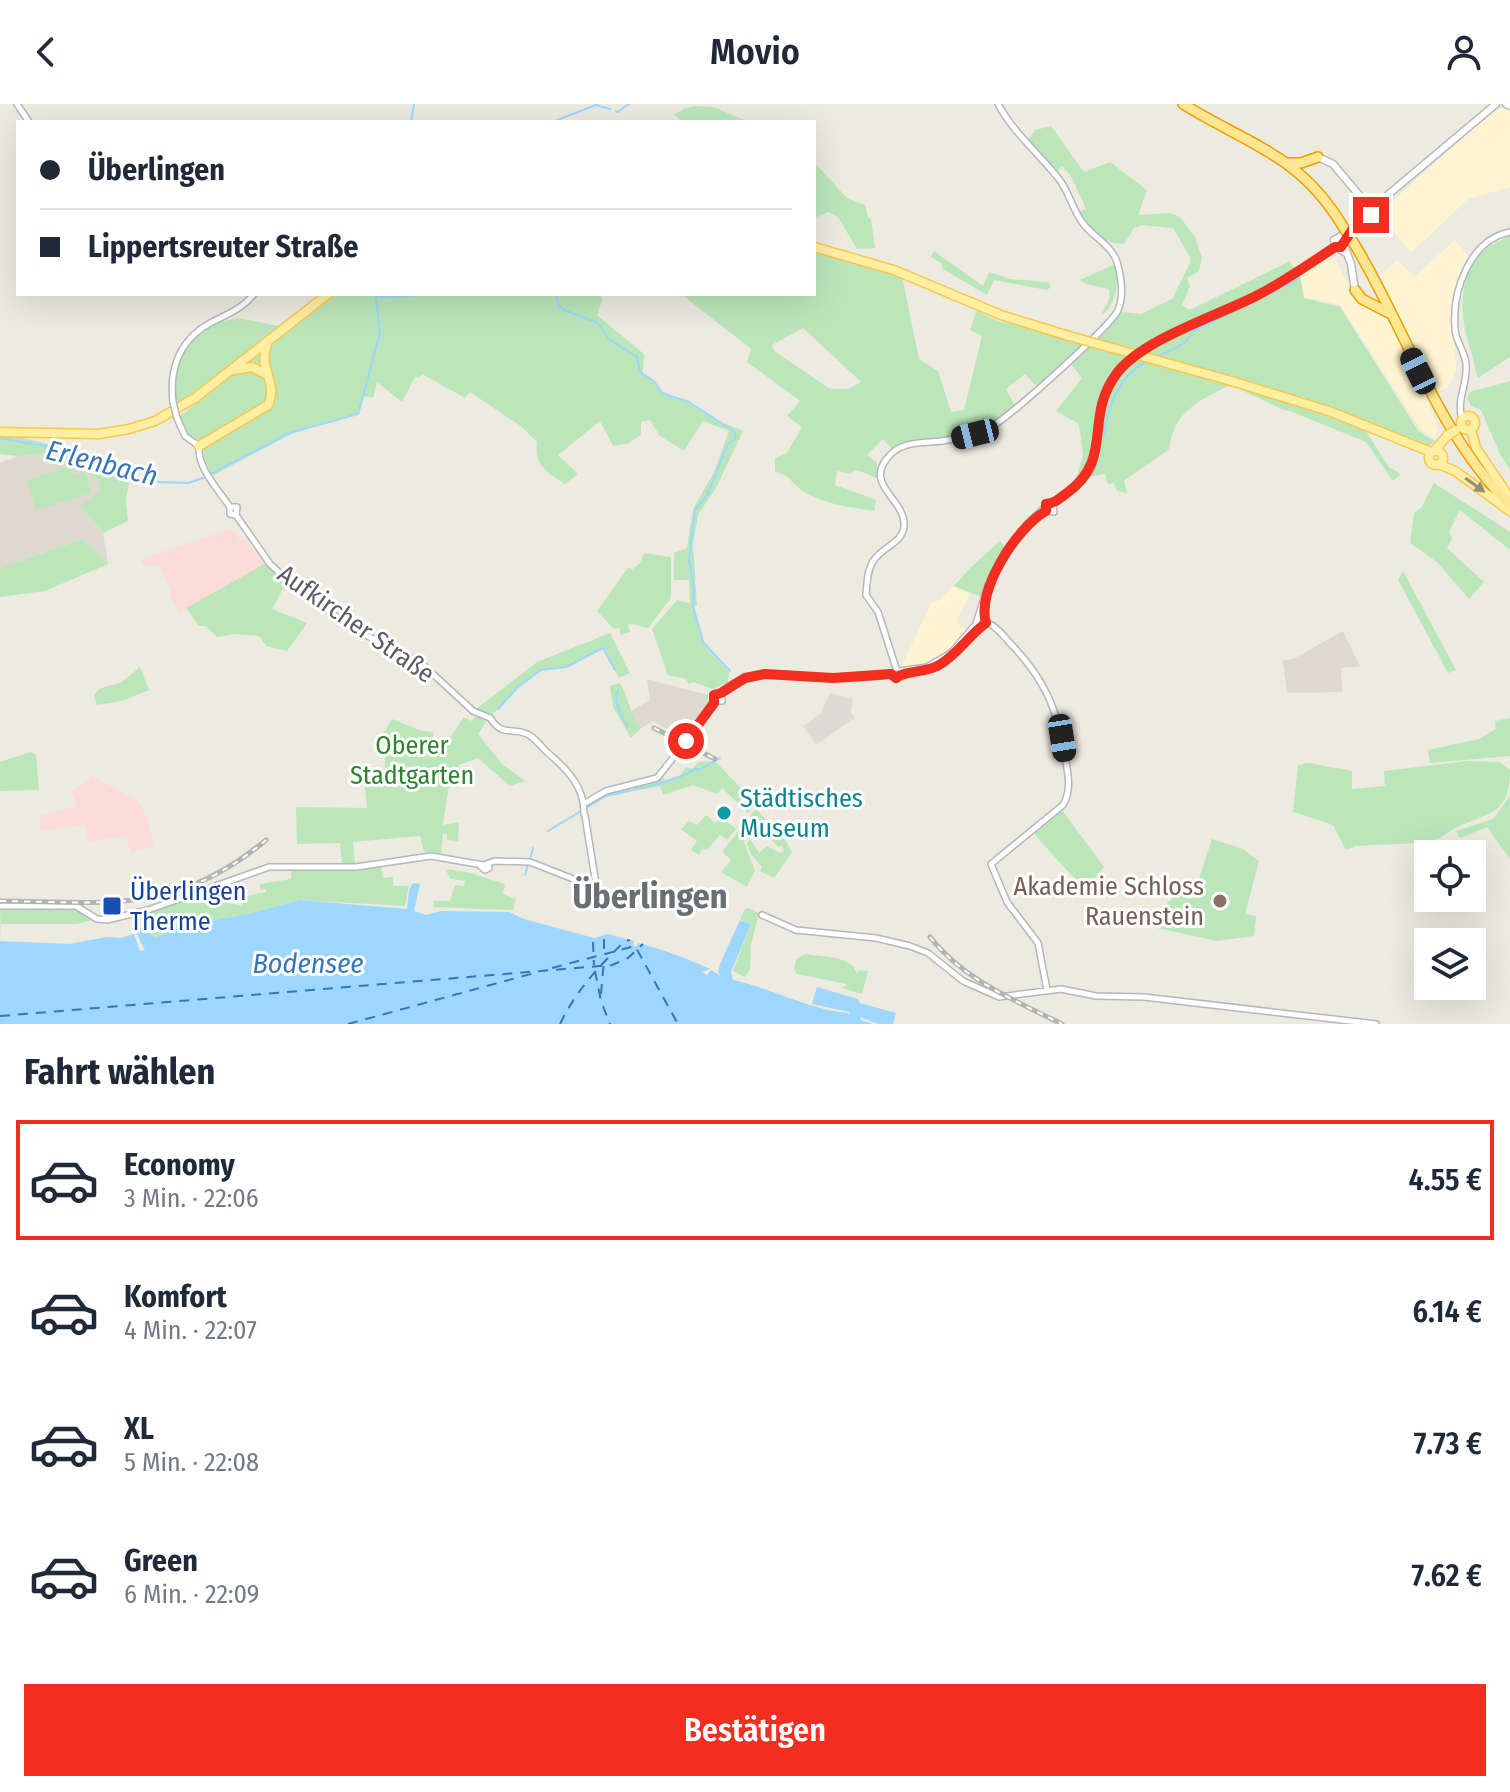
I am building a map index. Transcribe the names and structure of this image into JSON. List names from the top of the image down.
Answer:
{
  "streets": {
    "street": ["Aufkircher Straße"]
  },
  "districts": ["Überlingen"],
  "water": ["Erlenbach", "Bodensee"],
  "parks": ["Oberer Stadtgarten"],
  "places": {
    "other": ["Städtisches Museum", "Akademie Schloss Rauenstein"],
    "transit": ["Überlingen Therme"]
  },
  "page": {
    "header": "Movio",
    "banner": ["Überlingen", "Lippertsreuter Straße"],
    "heading": "Fahrt wählen",
    "list": [
      {
        "name": "Economy",
        "note": "3 Min. · 22:06",
        "value": "4.55 €"
      },
      {
        "name": "Komfort",
        "note": "4 Min. · 22:07",
        "value": "6.14 €"
      },
      {
        "name": "XL",
        "note": "5 Min. · 22:08",
        "value": "7.73 €"
      },
      {
        "name": "Green",
        "note": "6 Min. · 22:09",
        "value": "7.62 €"
      }
    ],
    "buttons": "Bestätigen"
  }
}
